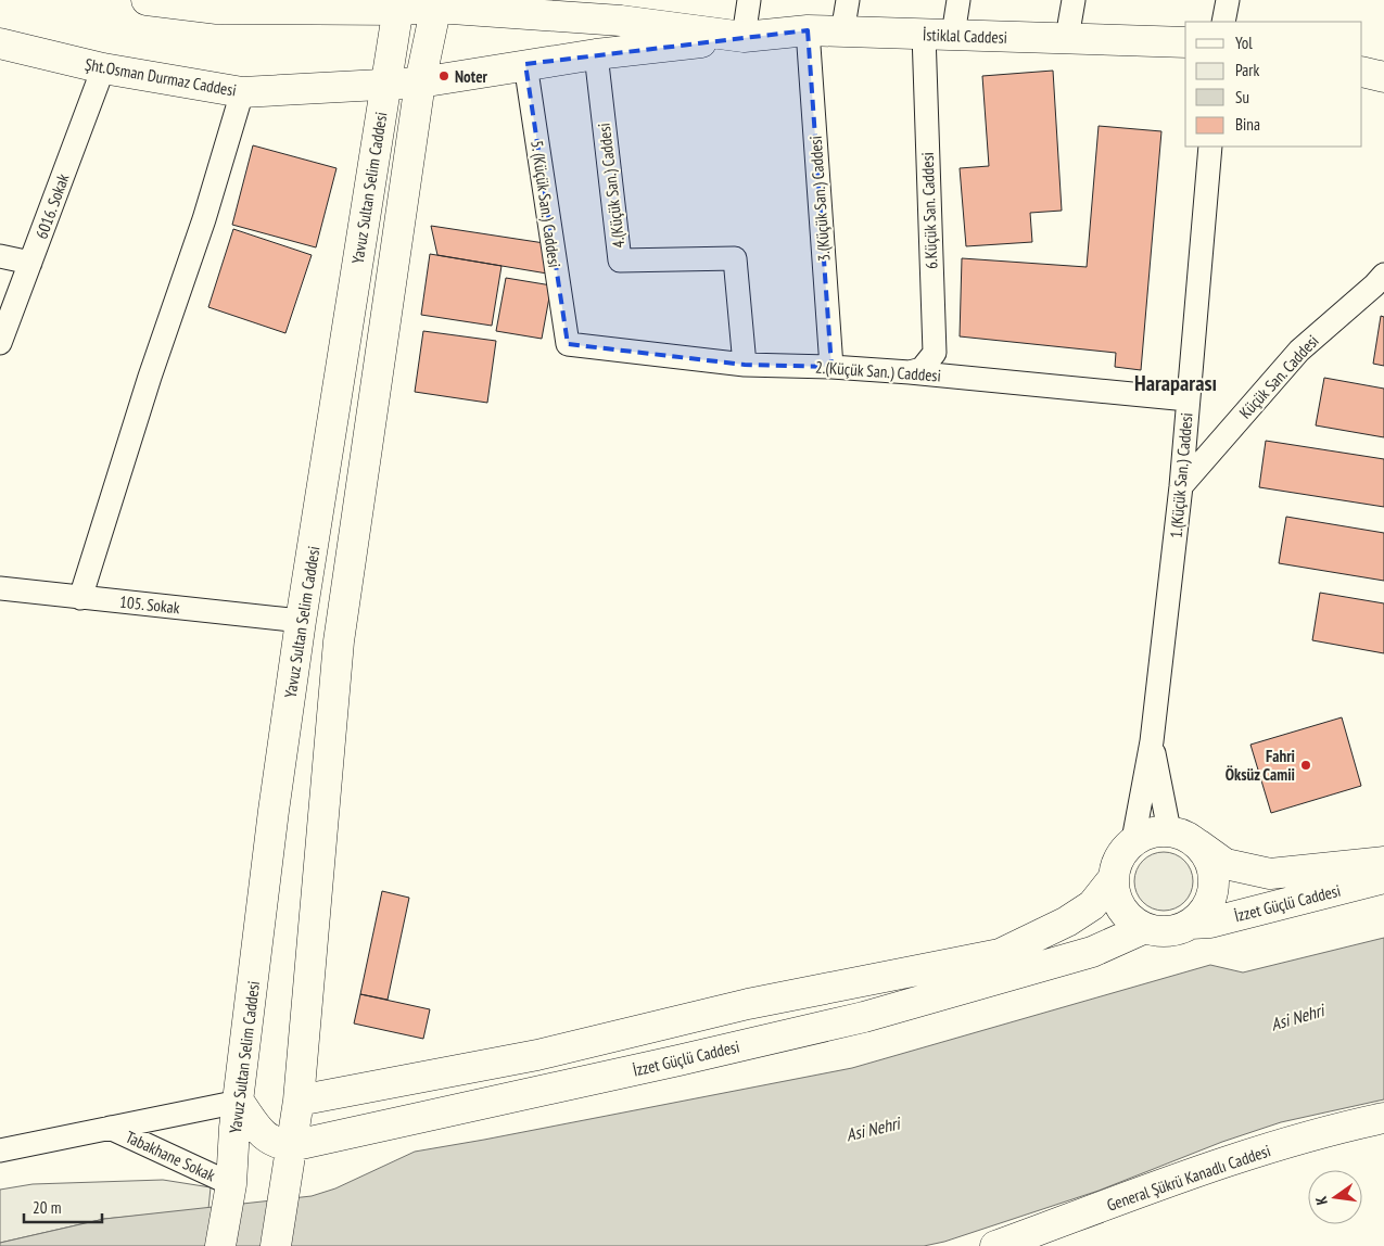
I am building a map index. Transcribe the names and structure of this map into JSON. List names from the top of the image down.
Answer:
{
  "streets": {
    "main road": [
      "İstiklal Caddesi",
      "Şht.Osman Durmaz Caddesi",
      "Yavuz Sultan Selim Caddesi",
      "İzzet Güçlü Caddesi",
      "General Şükrü Kanadlı Caddesi"
    ],
    "street": [
      "4.(Küçük San.) Caddesi",
      "3.(Küçük San.) Caddesi",
      "5. (Küçük San.) Caddesi",
      "6016. Sokak",
      "6.Küçük San. Caddesi",
      "2.(Küçük San.) Caddesi",
      "Küçük San. Caddesi",
      "1.(Küçük San.) Caddesi",
      "105. Sokak",
      "Tabakhane Sokak"
    ]
  },
  "crossings": [
    ["İstiklal Caddesi", "Şht.Osman Durmaz Caddesi"],
    ["İstiklal Caddesi", "4.(Küçük San.) Caddesi"],
    ["İstiklal Caddesi", "3.(Küçük San.) Caddesi"],
    ["İstiklal Caddesi", "5. (Küçük San.) Caddesi"],
    ["İstiklal Caddesi", "6.Küçük San. Caddesi"],
    ["Şht.Osman Durmaz Caddesi", "Yavuz Sultan Selim Caddesi"],
    ["Şht.Osman Durmaz Caddesi", "6016. Sokak"],
    ["4.(Küçük San.) Caddesi", "2.(Küçük San.) Caddesi"],
    ["Yavuz Sultan Selim Caddesi", "105. Sokak"],
    ["Yavuz Sultan Selim Caddesi", "Tabakhane Sokak"],
    ["3.(Küçük San.) Caddesi", "2.(Küçük San.) Caddesi"],
    ["5. (Küçük San.) Caddesi", "2.(Küçük San.) Caddesi"],
    ["6.Küçük San. Caddesi", "2.(Küçük San.) Caddesi"],
    ["2.(Küçük San.) Caddesi", "1.(Küçük San.) Caddesi"],
    ["Küçük San. Caddesi", "1.(Küçük San.) Caddesi"],
    ["1.(Küçük San.) Caddesi", "İzzet Güçlü Caddesi"]
  ],
  "districts": ["Haraparası"],
  "water": ["Asi Nehri"],
  "places": ["Noter", "Fahri Öksüz Camii"],
  "legend": [
    "Yol",
    "Park",
    "Su",
    "Bina"
  ],
  "scale_bar": "20 m",
  "north": "left"
}
